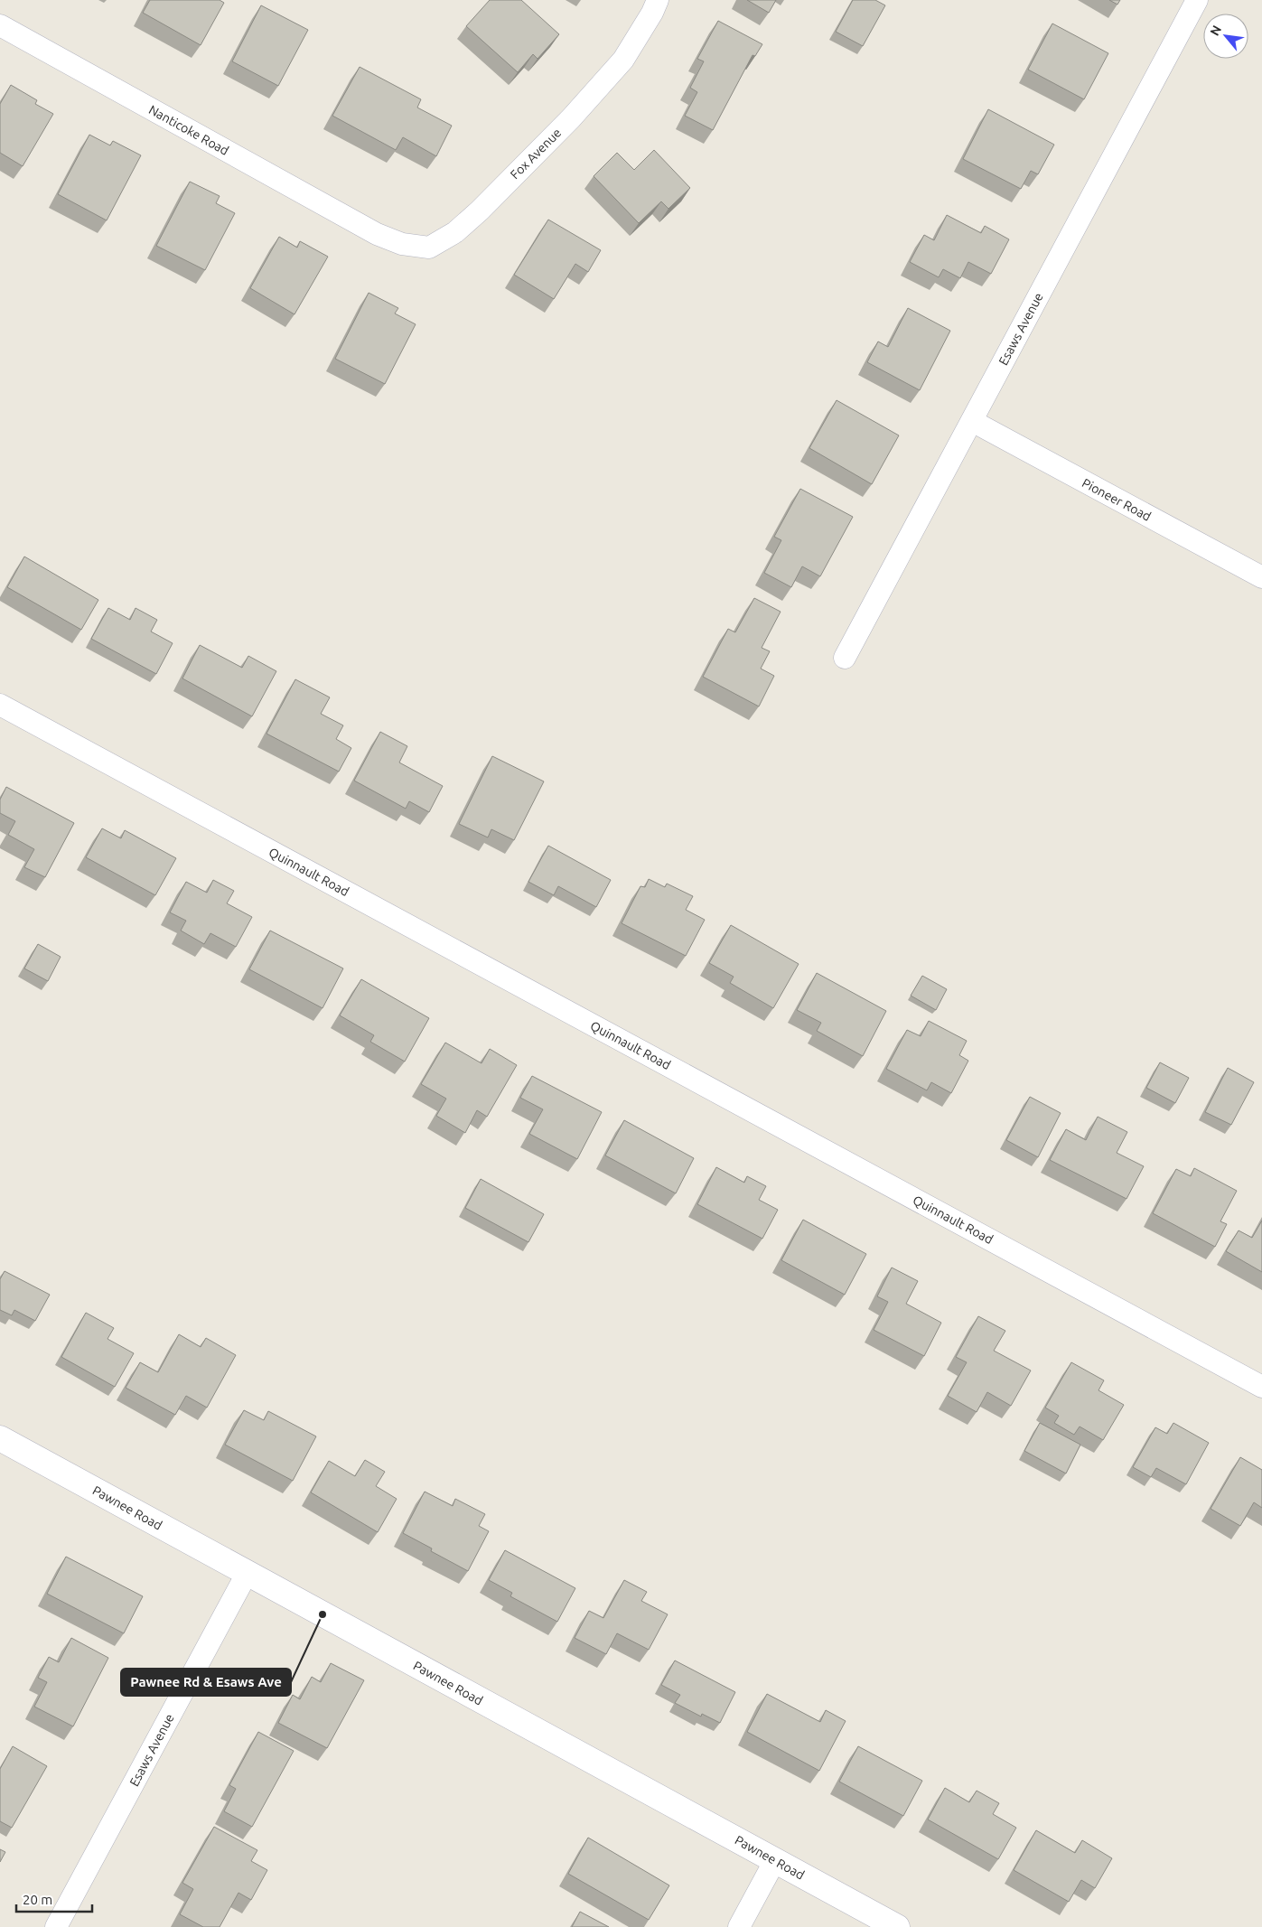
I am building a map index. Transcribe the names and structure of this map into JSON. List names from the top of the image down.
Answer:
{
  "streets": {
    "street": [
      "Nanticoke Road",
      "Fox Avenue",
      "Esaws Avenue",
      "Pioneer Road",
      "Quinnault Road",
      "Pawnee Road"
    ]
  },
  "crossings": [
    ["Nanticoke Road", "Fox Avenue"],
    ["Esaws Avenue", "Pioneer Road"],
    ["Esaws Avenue", "Pawnee Road"]
  ],
  "places": ["Pawnee Rd & Esaws Ave"],
  "scale_bar": "20 m",
  "north": "top left"
}
